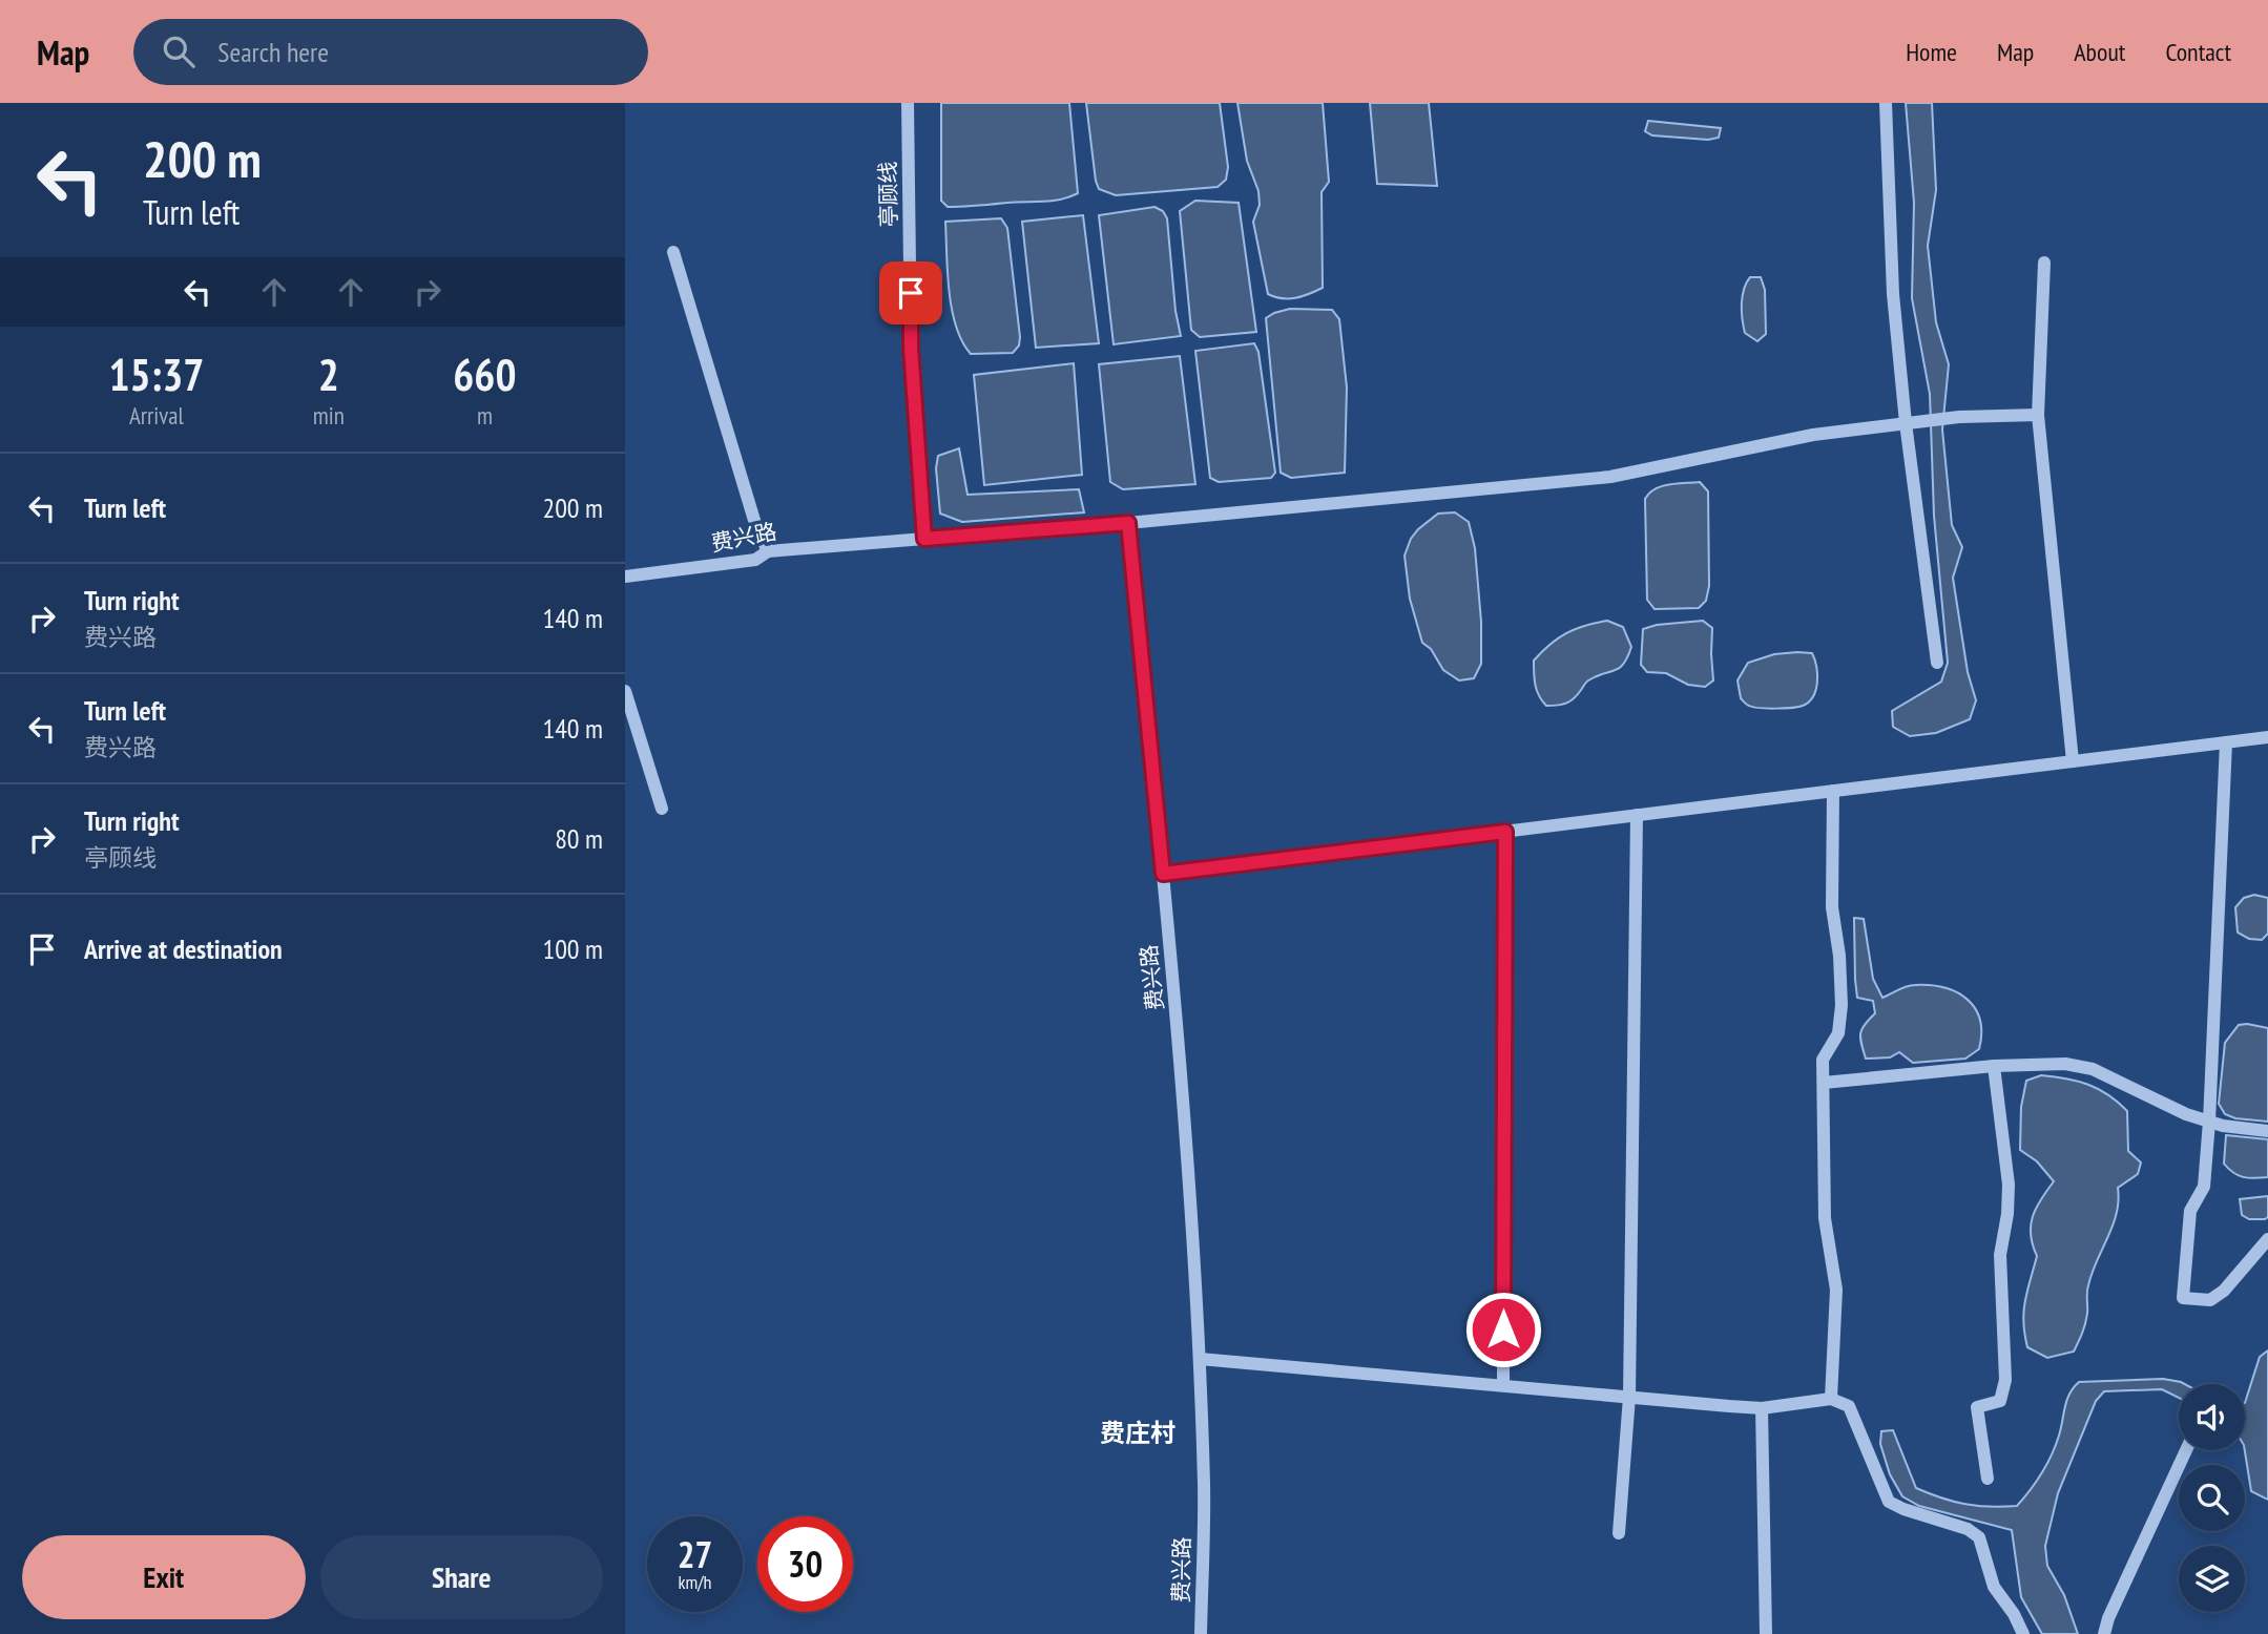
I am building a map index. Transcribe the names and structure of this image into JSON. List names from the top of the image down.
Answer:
{
  "streets": {
    "street": ["亭顾线", "费兴路"]
  },
  "crossings": [
    ["亭顾线", "费兴路"]
  ],
  "districts": ["费庄村"],
  "page": {
    "header": "Map",
    "search": "Search here",
    "nav": [
      "Home",
      "Map",
      "About",
      "Contact"
    ],
    "turn": ["200 m", "Turn left"],
    "eta": [
      "15:37",
      "Arrival",
      "2",
      "min",
      "660",
      "m"
    ],
    "list": [
      {
        "name": "Turn left",
        "value": "200 m"
      },
      {
        "name": "Turn right",
        "note": "费兴路",
        "value": "140 m"
      },
      {
        "name": "Turn left",
        "note": "费兴路",
        "value": "140 m"
      },
      {
        "name": "Turn right",
        "note": "亭顾线",
        "value": "80 m"
      },
      {
        "name": "Arrive at destination",
        "value": "100 m"
      }
    ],
    "speed": "27 km/h",
    "limit": "30",
    "buttons": ["Exit", "Share"]
  }
}
